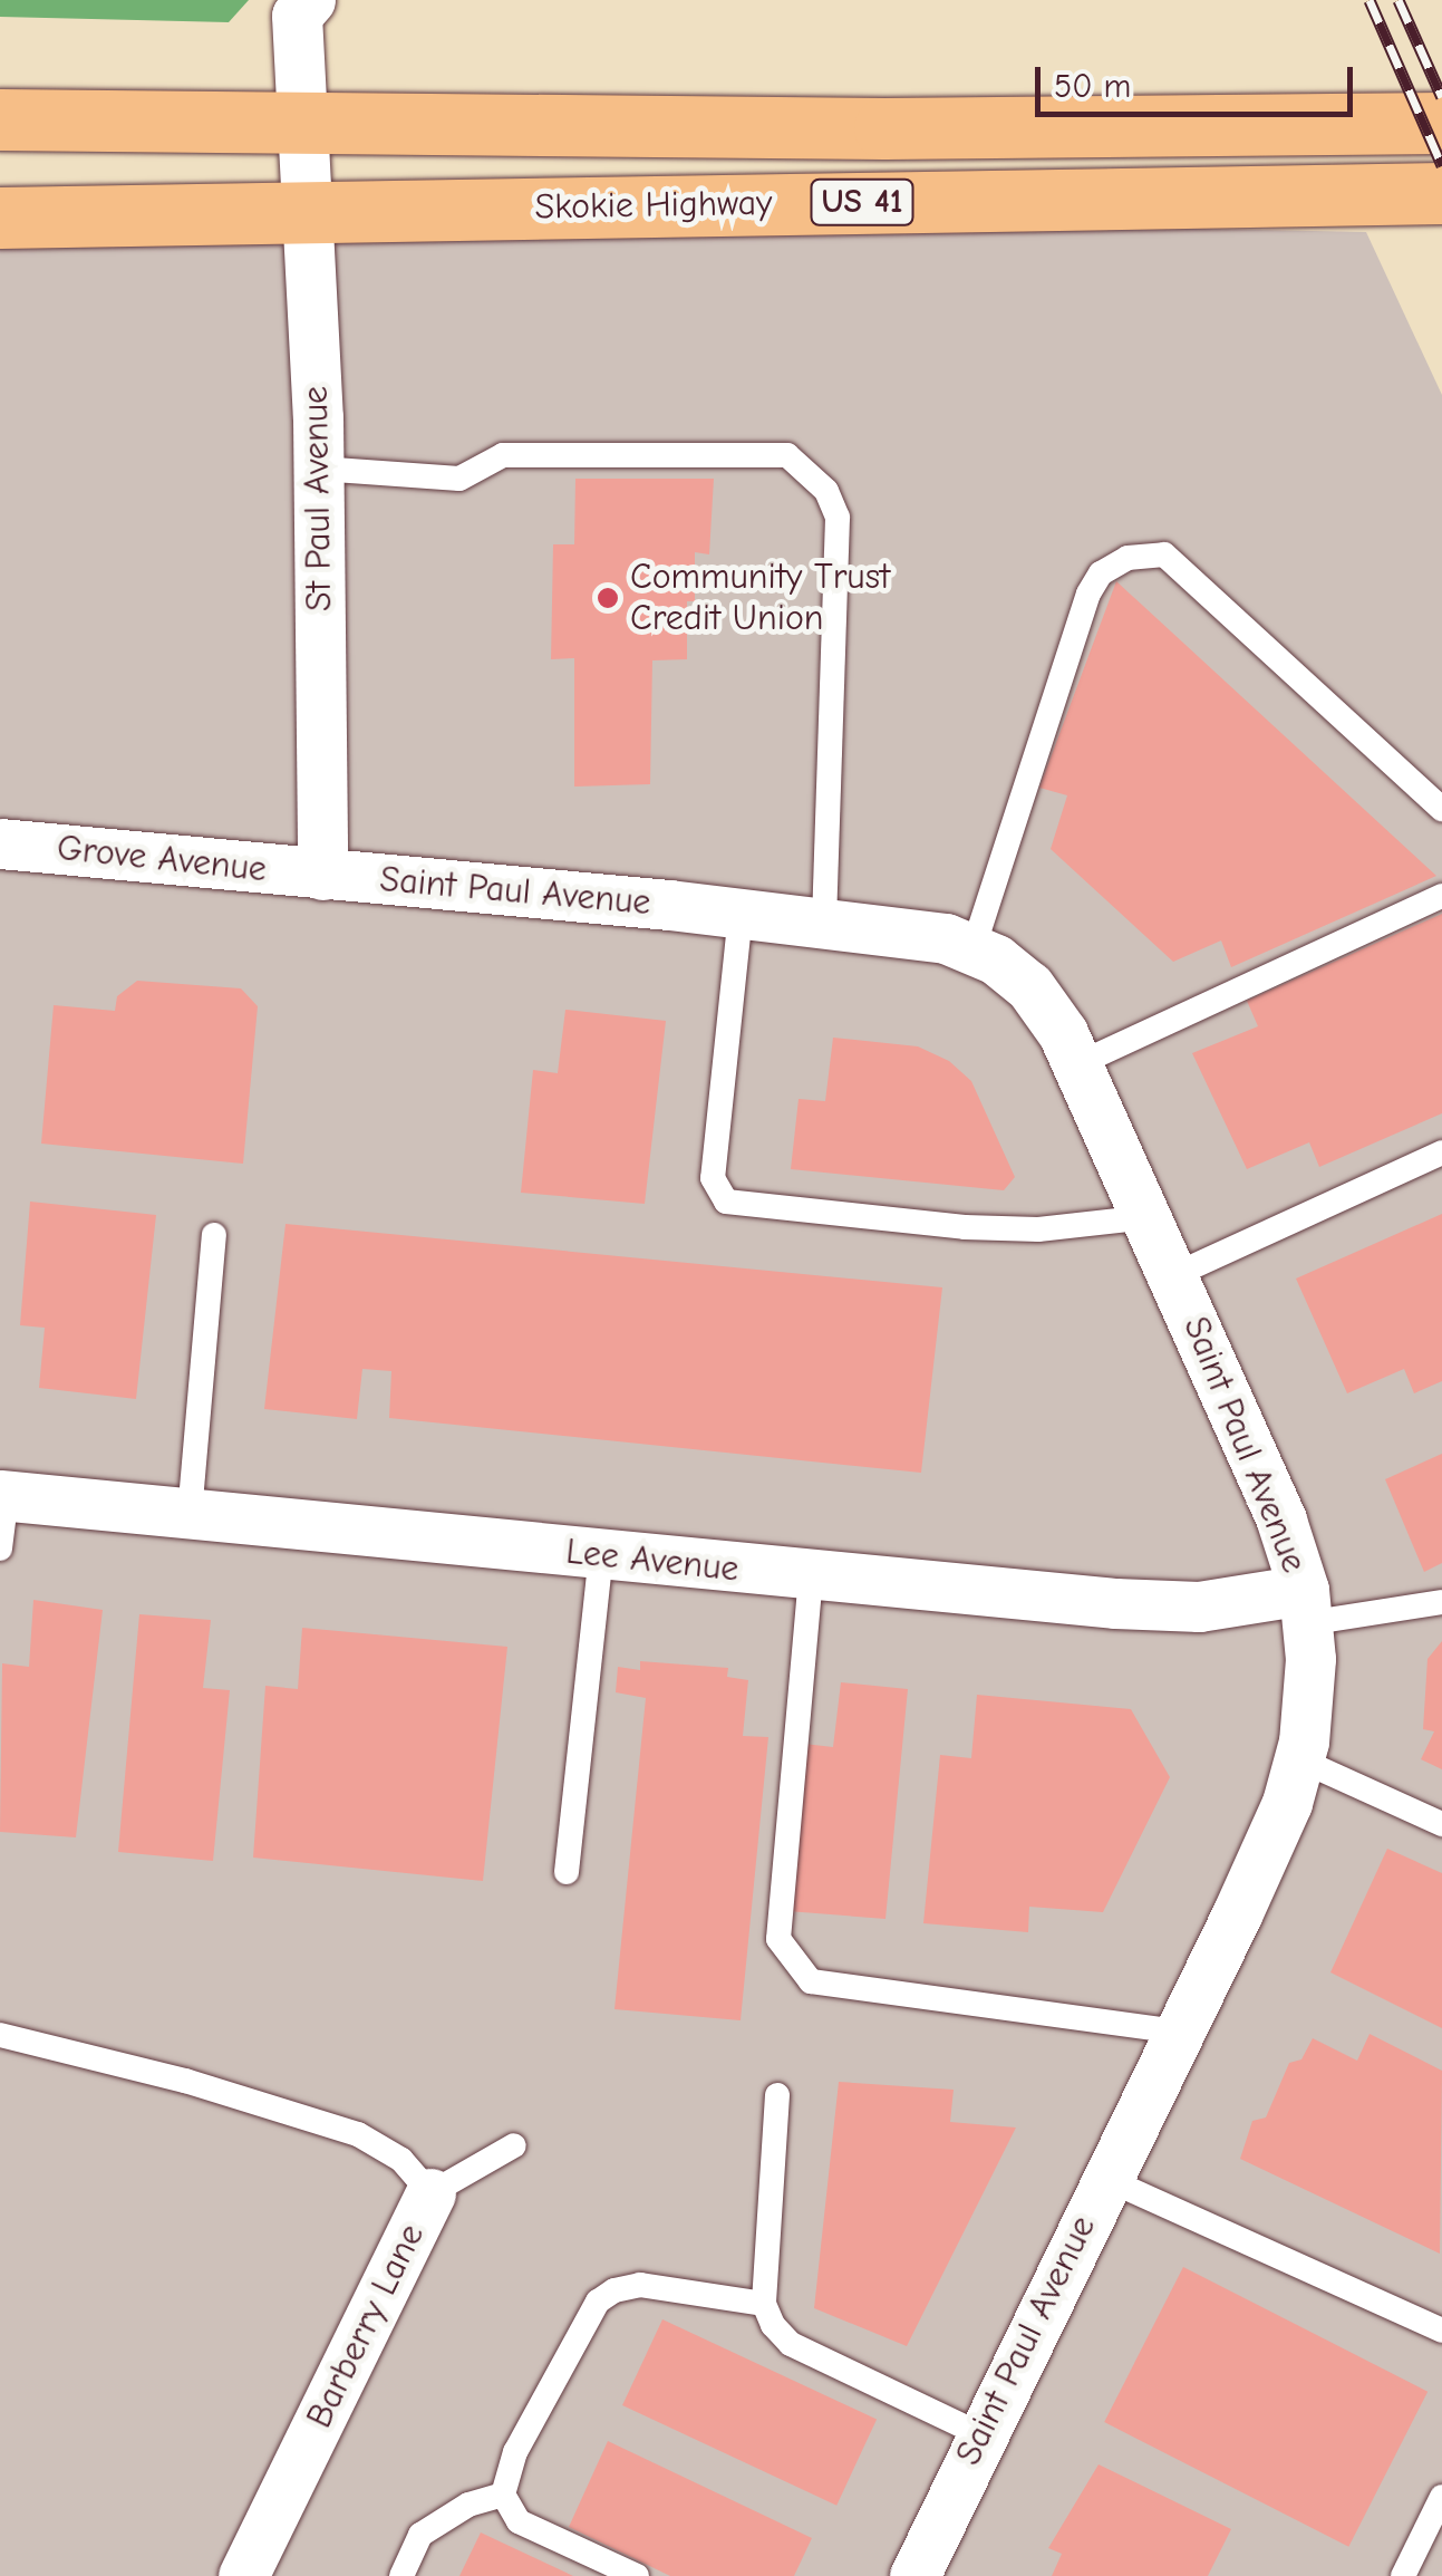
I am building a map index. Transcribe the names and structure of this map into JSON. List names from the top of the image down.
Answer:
{
  "streets": {
    "highway": ["US 41", "Skokie Highway"],
    "street": [
      "St Paul Avenue",
      "Grove Avenue",
      "Saint Paul Avenue",
      "Lee Avenue",
      "Barberry Lane"
    ]
  },
  "crossings": [
    ["US 41", "St Paul Avenue"],
    ["Skokie Highway", "St Paul Avenue"],
    ["St Paul Avenue", "Grove Avenue"],
    ["St Paul Avenue", "Saint Paul Avenue"],
    ["Grove Avenue", "Saint Paul Avenue"],
    ["Saint Paul Avenue", "Lee Avenue"]
  ],
  "places": ["Community Trust Credit Union"],
  "scale_bar": "50 m"
}
